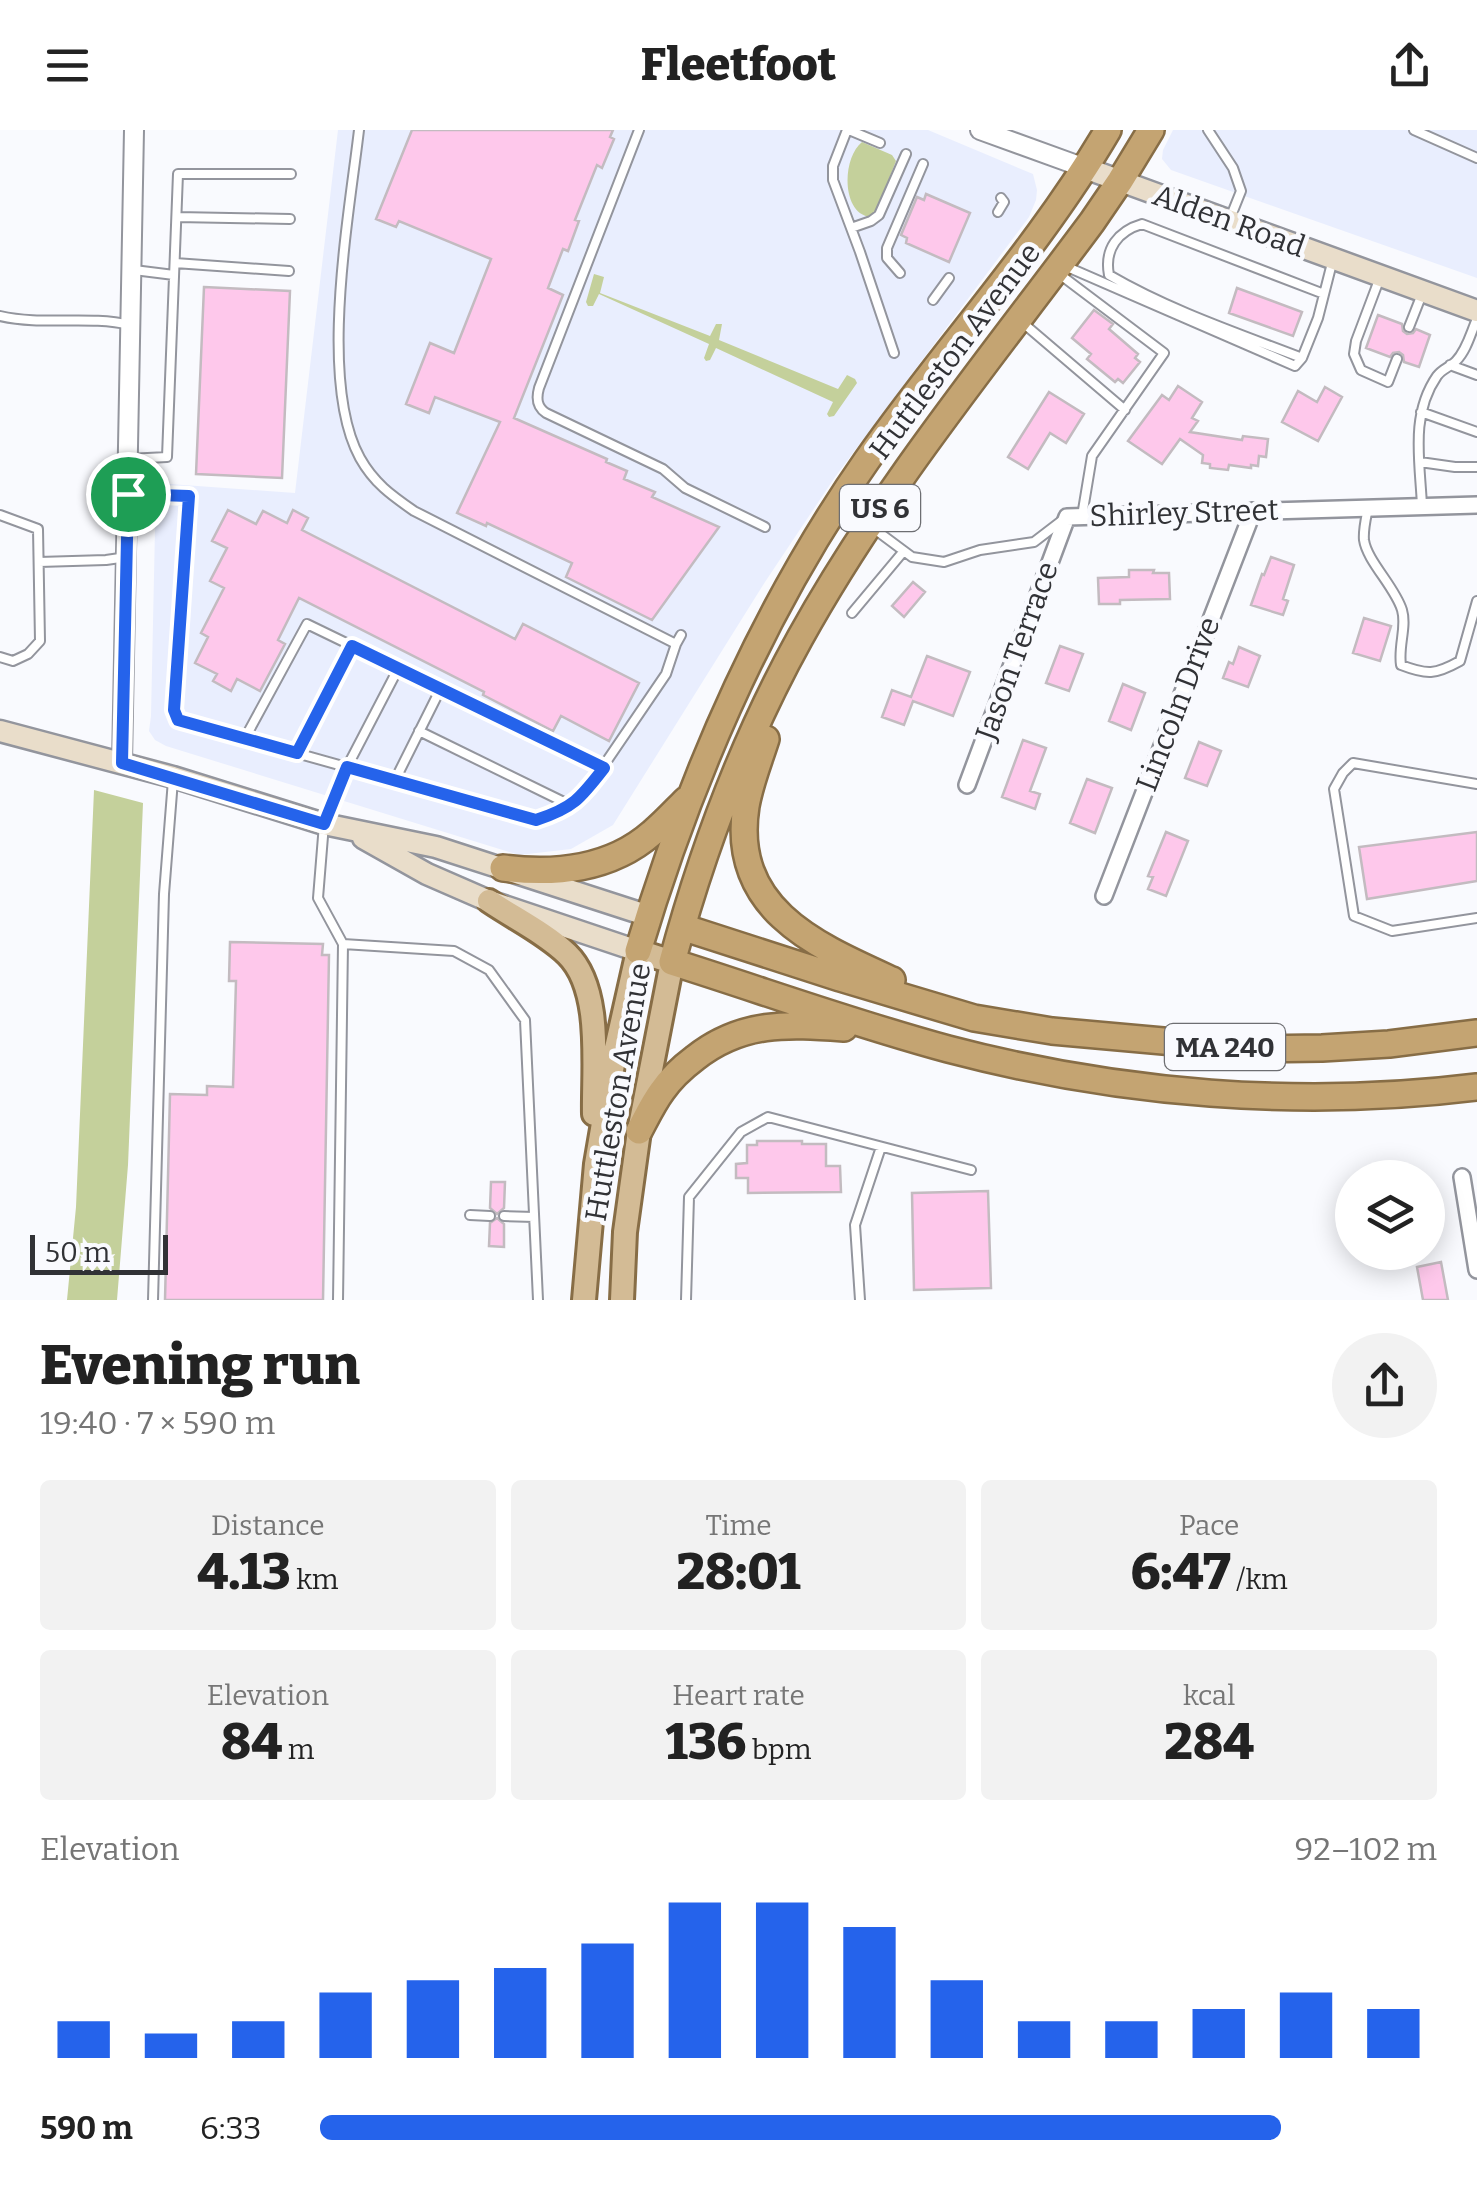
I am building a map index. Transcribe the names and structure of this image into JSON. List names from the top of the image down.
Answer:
{
  "streets": {
    "highway": ["Huttleston Avenue", "US 6", "MA 240"],
    "main road": ["Alden Road"],
    "street": ["Shirley Street", "Jason Terrace", "Lincoln Drive"]
  },
  "crossings": [
    ["Alden Road", "Huttleston Avenue"],
    ["Huttleston Avenue", "MA 240"],
    ["Shirley Street", "Jason Terrace"],
    ["Shirley Street", "Lincoln Drive"]
  ],
  "scale_bar": "50 m",
  "page": {
    "header": "Fleetfoot",
    "scale": "50 m",
    "heading": ["Evening run", "19:40 · 7 × 590 m"],
    "stats": [
      ["Distance", "4.13 km"],
      ["Time", "28:01"],
      ["Pace", "6:47 /km"],
      ["Elevation", "84 m"],
      ["Heart rate", "136 bpm"],
      ["kcal", "284"]
    ],
    "chart": ["Elevation", "92–102 m"],
    "list": [
      {
        "name": "590 m",
        "note": "6:33"
      }
    ]
  }
}
